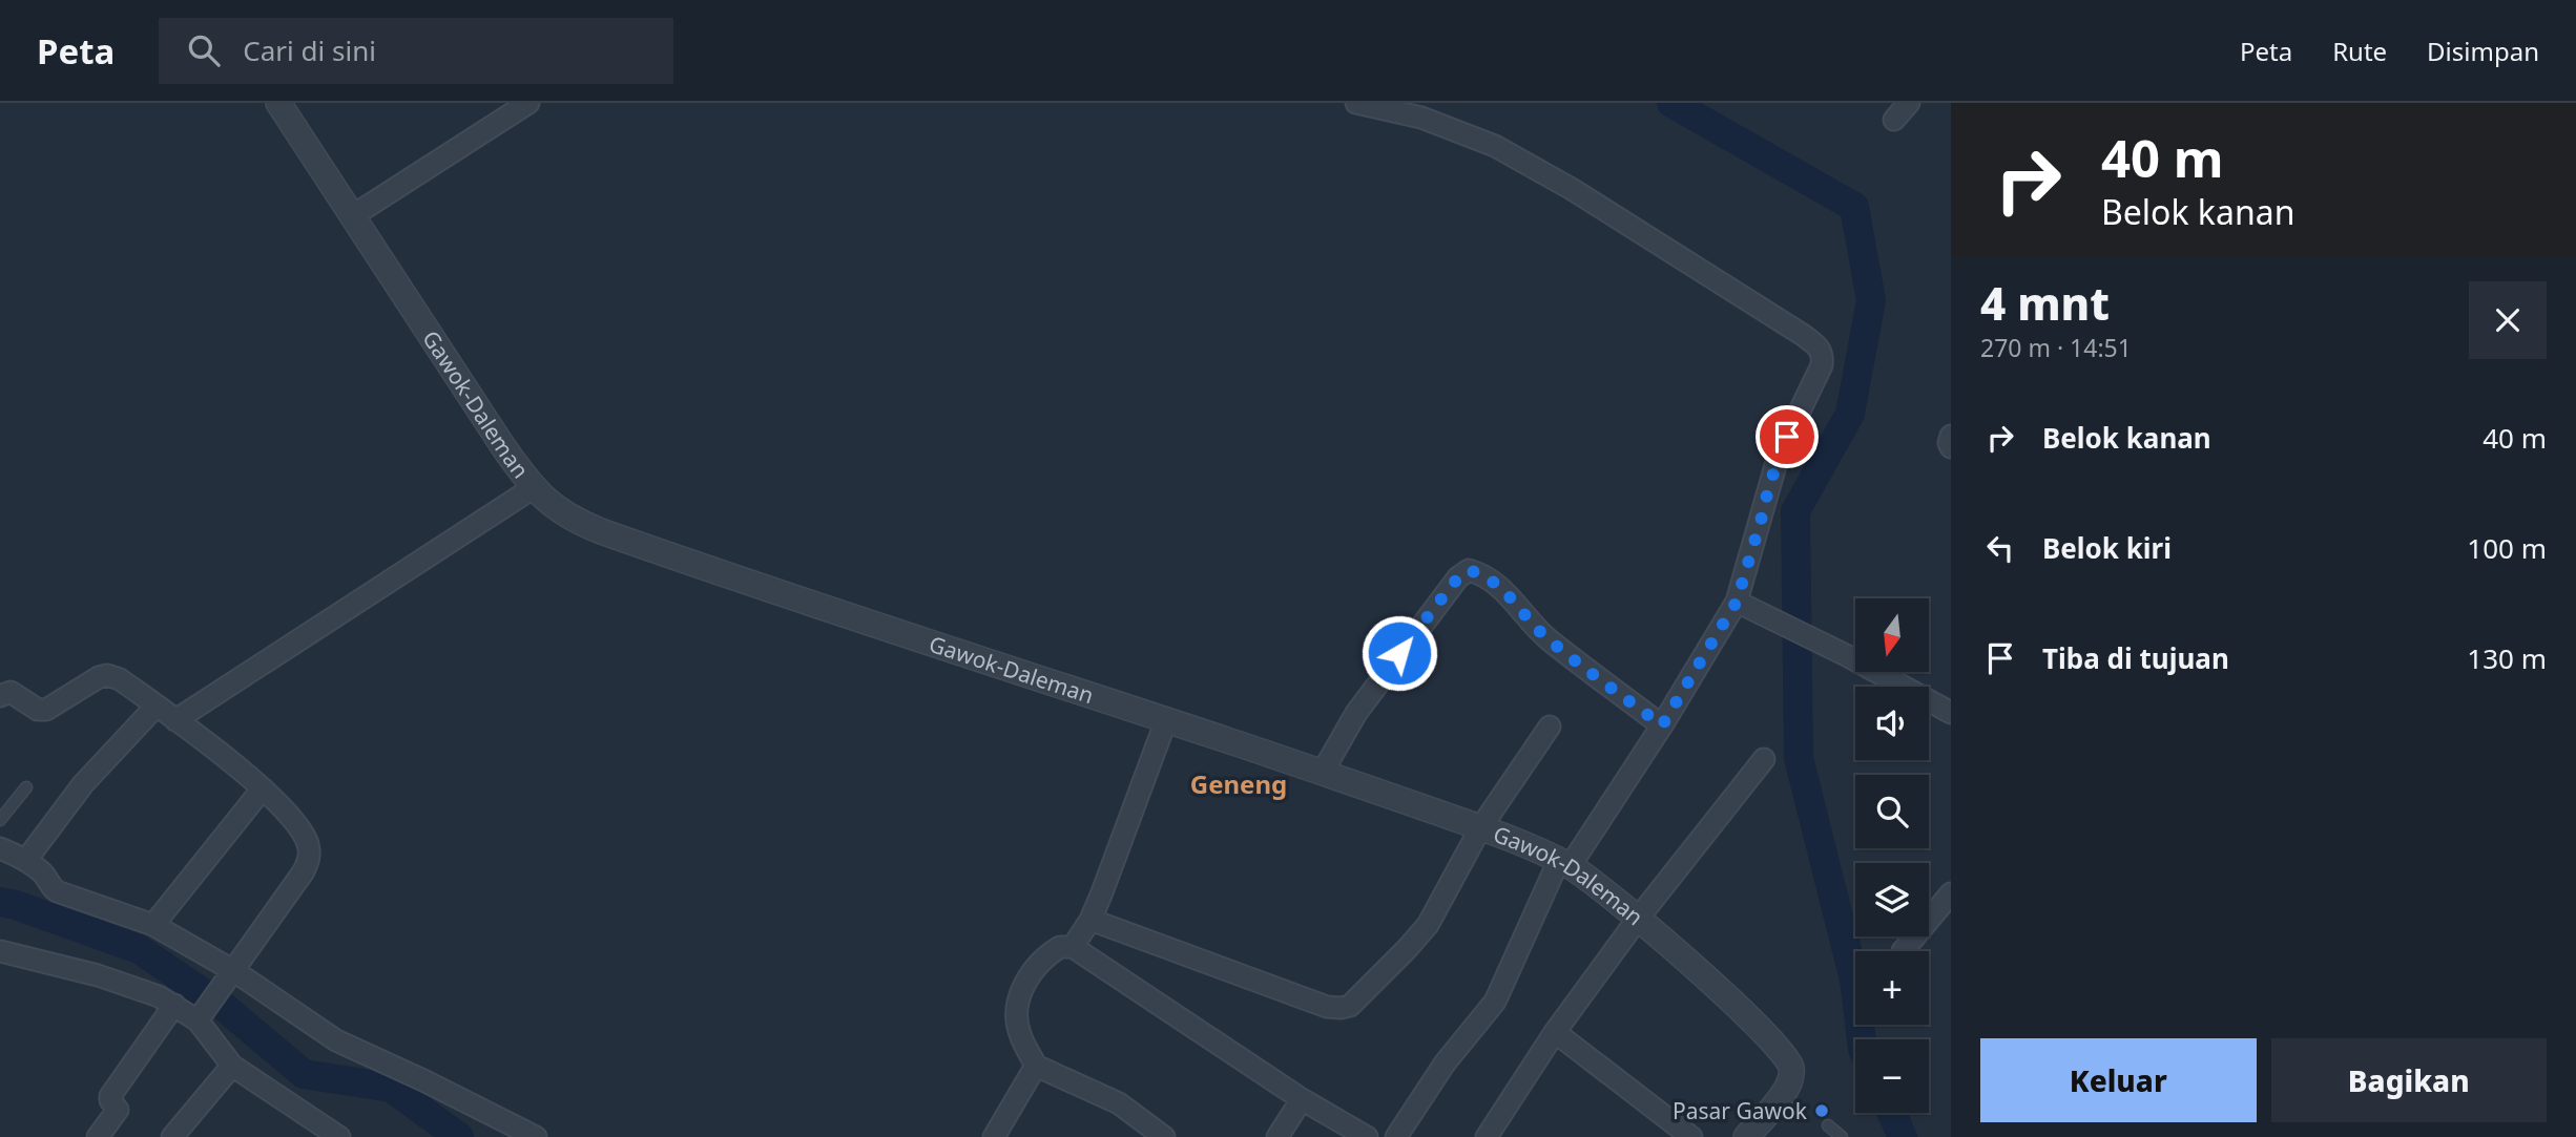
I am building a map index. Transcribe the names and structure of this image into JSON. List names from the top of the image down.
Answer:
{
  "streets": {
    "street": ["Gawok-Daleman"]
  },
  "districts": ["Geneng"],
  "places": ["Pasar Gawok"],
  "north": "bottom",
  "page": {
    "header": "Peta",
    "search": "Cari di sini",
    "nav": ["Peta", "Rute", "Disimpan"],
    "turn": ["40 m", "Belok kanan"],
    "heading": ["4 mnt", "270 m · 14:51"],
    "list": [
      {
        "name": "Belok kanan",
        "value": "40 m"
      },
      {
        "name": "Belok kiri",
        "value": "100 m"
      },
      {
        "name": "Tiba di tujuan",
        "value": "130 m"
      }
    ],
    "map_buttons": ["+", "−"],
    "buttons": ["Keluar", "Bagikan"]
  }
}
